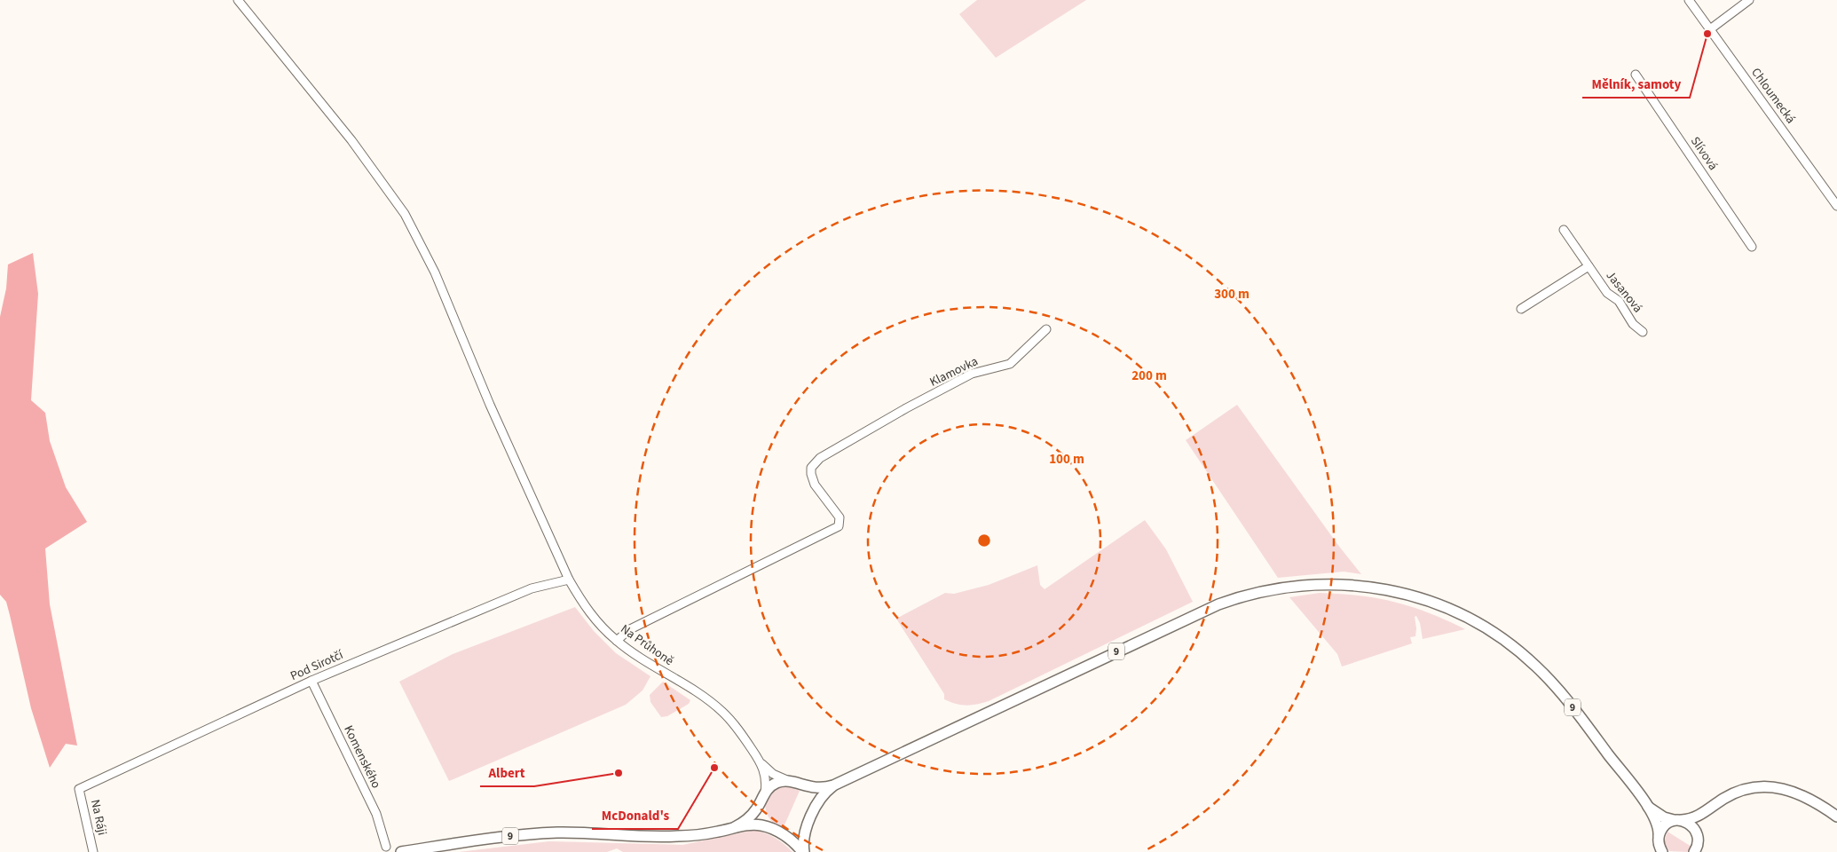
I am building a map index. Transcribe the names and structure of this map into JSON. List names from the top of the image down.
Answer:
{
  "streets": {
    "main road": ["9"],
    "street": [
      "Chloumecká",
      "Slívová",
      "Jasanová",
      "Klamovka",
      "Na Průhoně",
      "Pod Sirotčí",
      "Komenského",
      "Na Ráji"
    ]
  },
  "crossings": [
    ["Klamovka", "Na Průhoně"],
    ["Na Průhoně", "9"],
    ["Na Průhoně", "Pod Sirotčí"],
    ["Pod Sirotčí", "Komenského"],
    ["Pod Sirotčí", "Na Ráji"]
  ],
  "places": ["Mělník, samoty", "McDonald's", "Albert"],
  "rings": ["300 m", "200 m", "100 m"]
}
